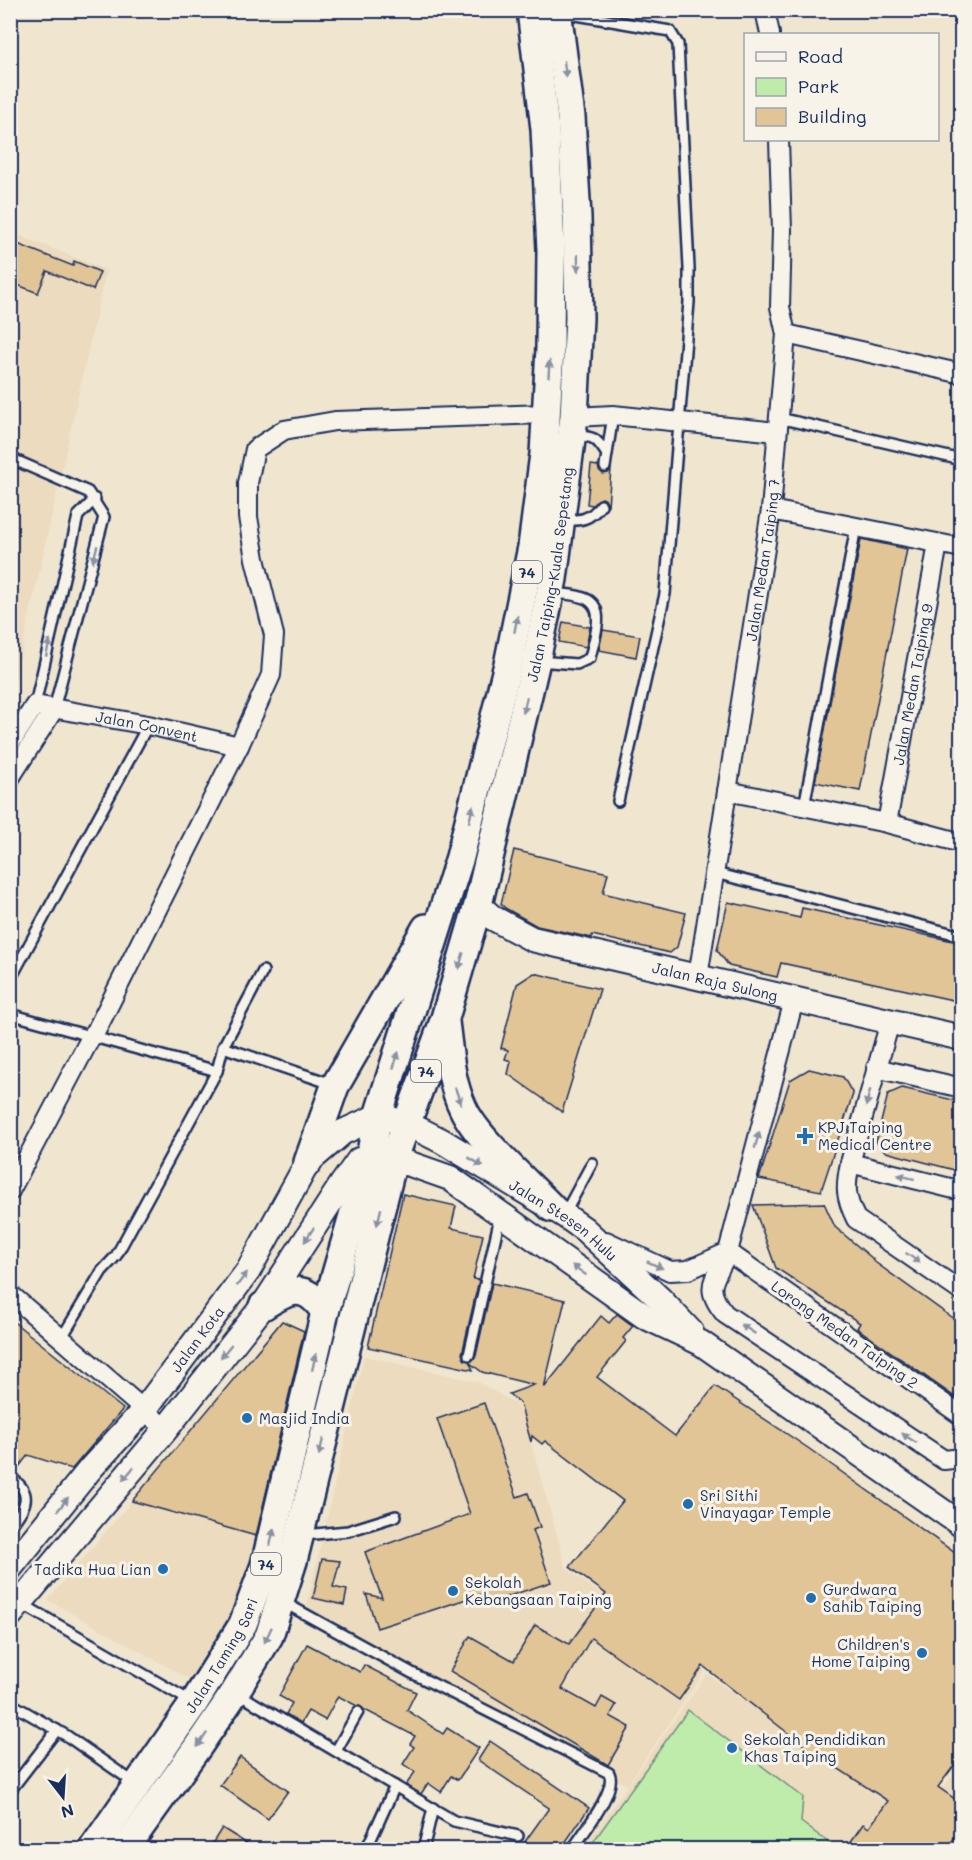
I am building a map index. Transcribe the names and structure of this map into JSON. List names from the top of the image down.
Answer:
{
  "streets": {
    "main road": [
      "74",
      "Jalan Taiping-Kuala Sepetang",
      "Jalan Raja Sulong",
      "Jalan Stesen Hulu",
      "Jalan Kota",
      "Jalan Taming Sari"
    ],
    "street": [
      "Jalan Medan Taiping 7",
      "Jalan Medan Taiping 9",
      "Jalan Convent",
      "Lorong Medan Taiping 2"
    ]
  },
  "crossings": [
    ["Jalan Medan Taiping 7", "Jalan Raja Sulong"],
    ["74", "Jalan Taiping-Kuala Sepetang"],
    ["74", "Jalan Stesen Hulu"],
    ["74", "Jalan Kota"],
    ["74", "Jalan Taming Sari"],
    ["Jalan Taiping-Kuala Sepetang", "Jalan Raja Sulong"],
    ["Jalan Taiping-Kuala Sepetang", "Jalan Stesen Hulu"],
    ["Jalan Taiping-Kuala Sepetang", "Jalan Kota"],
    ["Jalan Stesen Hulu", "Jalan Kota"],
    ["Jalan Stesen Hulu", "Jalan Taming Sari"],
    ["Jalan Kota", "Jalan Taming Sari"]
  ],
  "places": {
    "health": ["KPJ Taiping Medical Centre"],
    "other": [
      "Masjid India",
      "Sri Sithi Vinayagar Temple",
      "Tadika Hua Lian",
      "Sekolah Kebangsaan Taiping",
      "Gurdwara Sahib Taiping",
      "Children's Home Taiping",
      "Sekolah Pendidikan Khas Taiping"
    ]
  },
  "legend": ["Road", "Park", "Building"],
  "north": "bottom"
}
